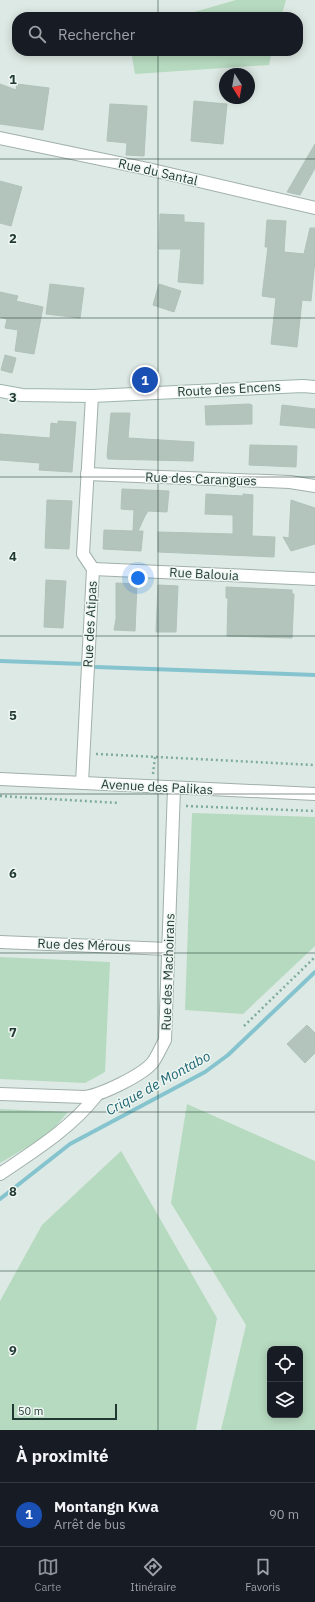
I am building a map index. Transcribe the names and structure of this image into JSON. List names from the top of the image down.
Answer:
{
  "streets": {
    "street": [
      "Rue du Santal",
      "Route des Encens",
      "Rue des Carangues",
      "Rue Balouia",
      "Rue des Atipas",
      "Avenue des Palikas",
      "Rue des Mérous",
      "Rue des Machoirans"
    ]
  },
  "crossings": [
    ["Route des Encens", "Rue des Atipas"],
    ["Rue des Carangues", "Rue des Atipas"],
    ["Rue Balouia", "Rue des Atipas"],
    ["Rue des Atipas", "Avenue des Palikas"],
    ["Avenue des Palikas", "Rue des Machoirans"],
    ["Rue des Mérous", "Rue des Machoirans"]
  ],
  "water": ["Crique de Montabo"],
  "scale_bar": "50 m",
  "north": "bottom",
  "page": {
    "search": "Rechercher",
    "pins": "1",
    "scale": "50 m",
    "heading": "À proximité",
    "list": [
      {
        "mark": "1",
        "name": "Montangn Kwa",
        "note": "Arrêt de bus",
        "value": "90 m"
      }
    ],
    "nav": ["Carte", "Itinéraire", "Favoris"]
  },
  "grid": {
    "rows": [
      "1",
      "2",
      "3",
      "4",
      "5",
      "6",
      "7",
      "8",
      "9"
    ]
  }
}
